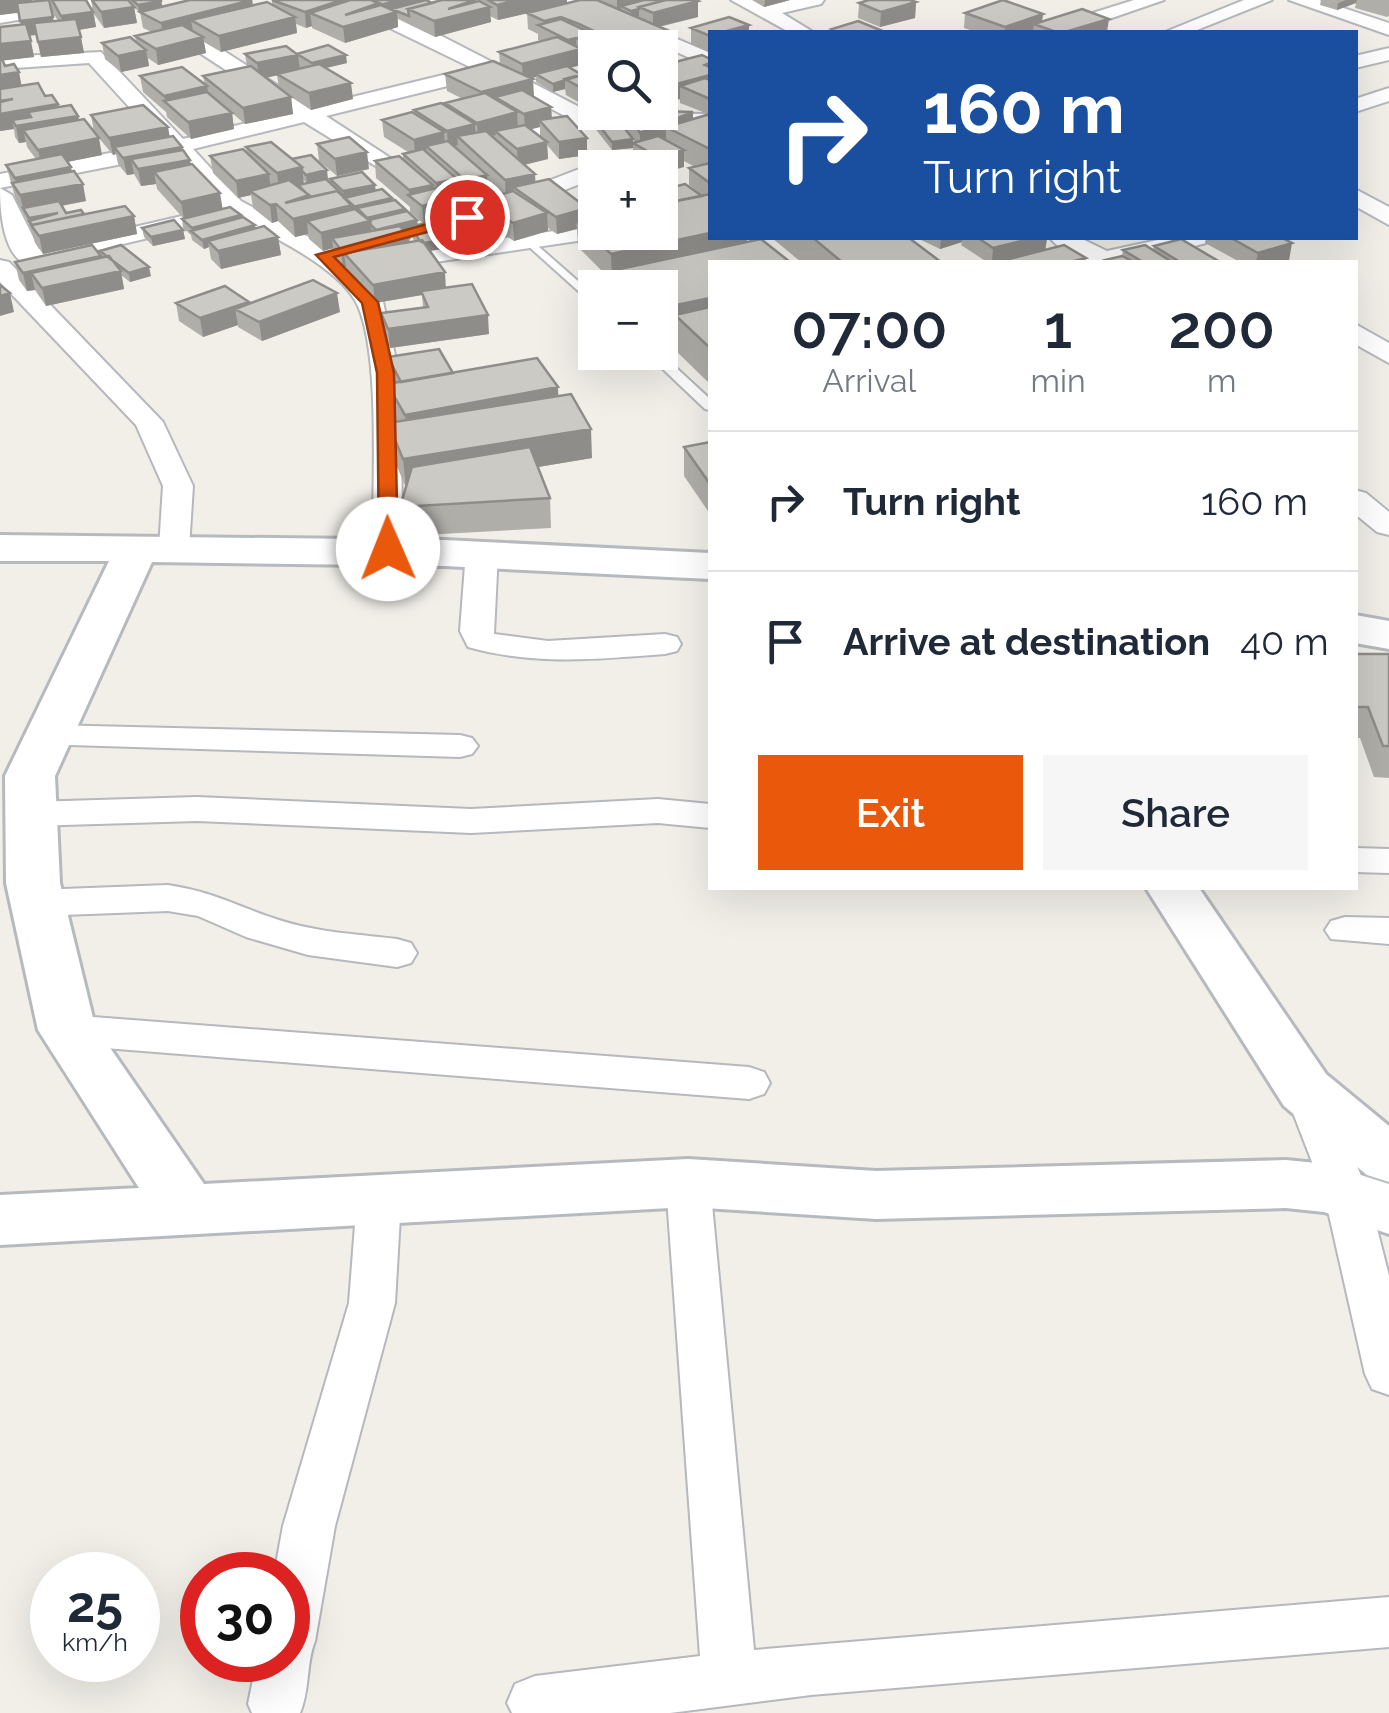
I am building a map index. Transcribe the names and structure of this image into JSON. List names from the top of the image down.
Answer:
{
  "page": {
    "map_buttons": ["+", "−"],
    "turn": ["160 m", "Turn right"],
    "eta": [
      "07:00",
      "Arrival",
      "1",
      "min",
      "200",
      "m"
    ],
    "list": [
      {
        "name": "Turn right",
        "value": "160 m"
      },
      {
        "name": "Arrive at destination",
        "value": "40 m"
      }
    ],
    "buttons": ["Exit", "Share"],
    "speed": "25 km/h",
    "limit": "30"
  }
}
